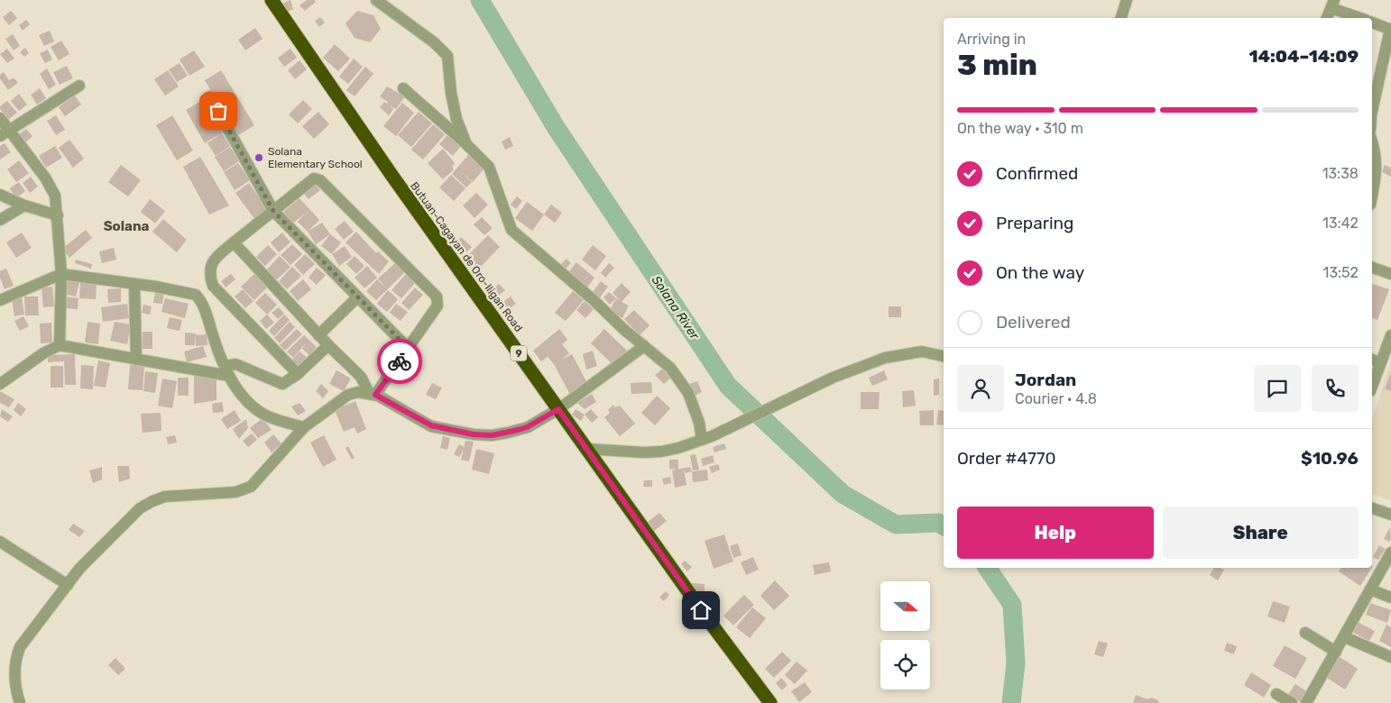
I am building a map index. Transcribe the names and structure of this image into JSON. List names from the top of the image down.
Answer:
{
  "streets": {
    "highway": ["Butuan-Cagayan de Oro-Iligan Road", "9"]
  },
  "districts": ["Solana"],
  "water": ["Solana River"],
  "places": ["Solana Elementary School"],
  "north": "right",
  "page": {
    "heading": ["3 min", "Arriving in", "14:04–14:09"],
    "panel": [
      "Jordan",
      "Courier · 4.8",
      "Order #4770",
      "$10.96"
    ],
    "bar": "On the way · 310 m",
    "list": [
      ["Confirmed", "13:38"],
      ["Preparing", "13:42"],
      ["On the way", "13:52"],
      "Delivered"
    ],
    "buttons": ["Help", "Share"]
  }
}
